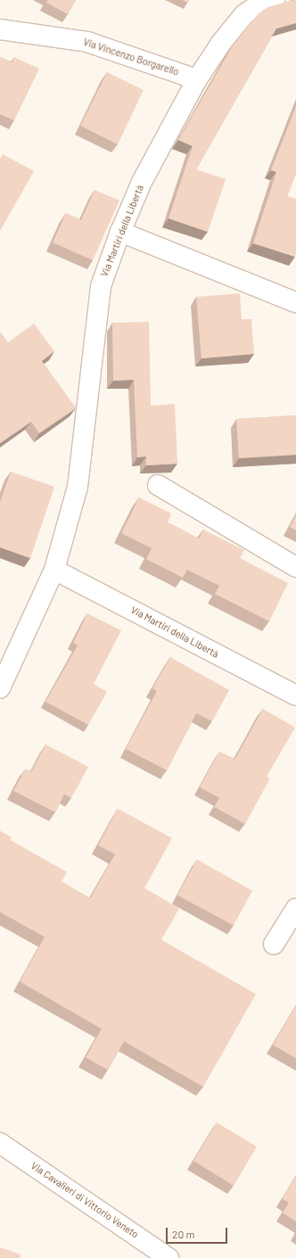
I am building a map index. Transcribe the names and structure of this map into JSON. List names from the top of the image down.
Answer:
{
  "streets": {
    "street": ["Via Vincenzo Borgarello", "Via Martiri della Libertà", "Via Cavalieri di Vittorio Veneto"]
  },
  "crossings": [
    ["Via Vincenzo Borgarello", "Via Martiri della Libertà"]
  ],
  "scale_bar": "20 m"
}
